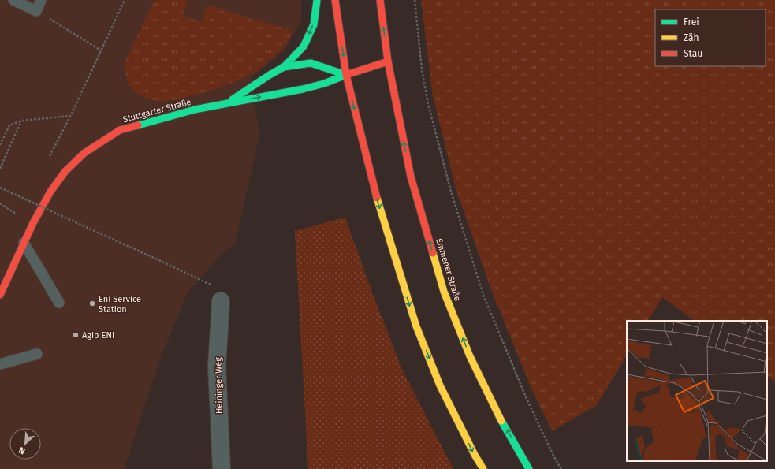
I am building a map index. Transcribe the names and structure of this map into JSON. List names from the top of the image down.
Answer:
{
  "streets": {
    "main road": ["Stuttgarter Straße", "Emmener Straße"],
    "street": ["Heininger Weg"]
  },
  "crossings": [
    ["Stuttgarter Straße", "Emmener Straße"]
  ],
  "places": ["Eni Service Station", "Agip ENI"],
  "legend": ["Frei", "Zäh", "Stau"],
  "north": "bottom left"
}
